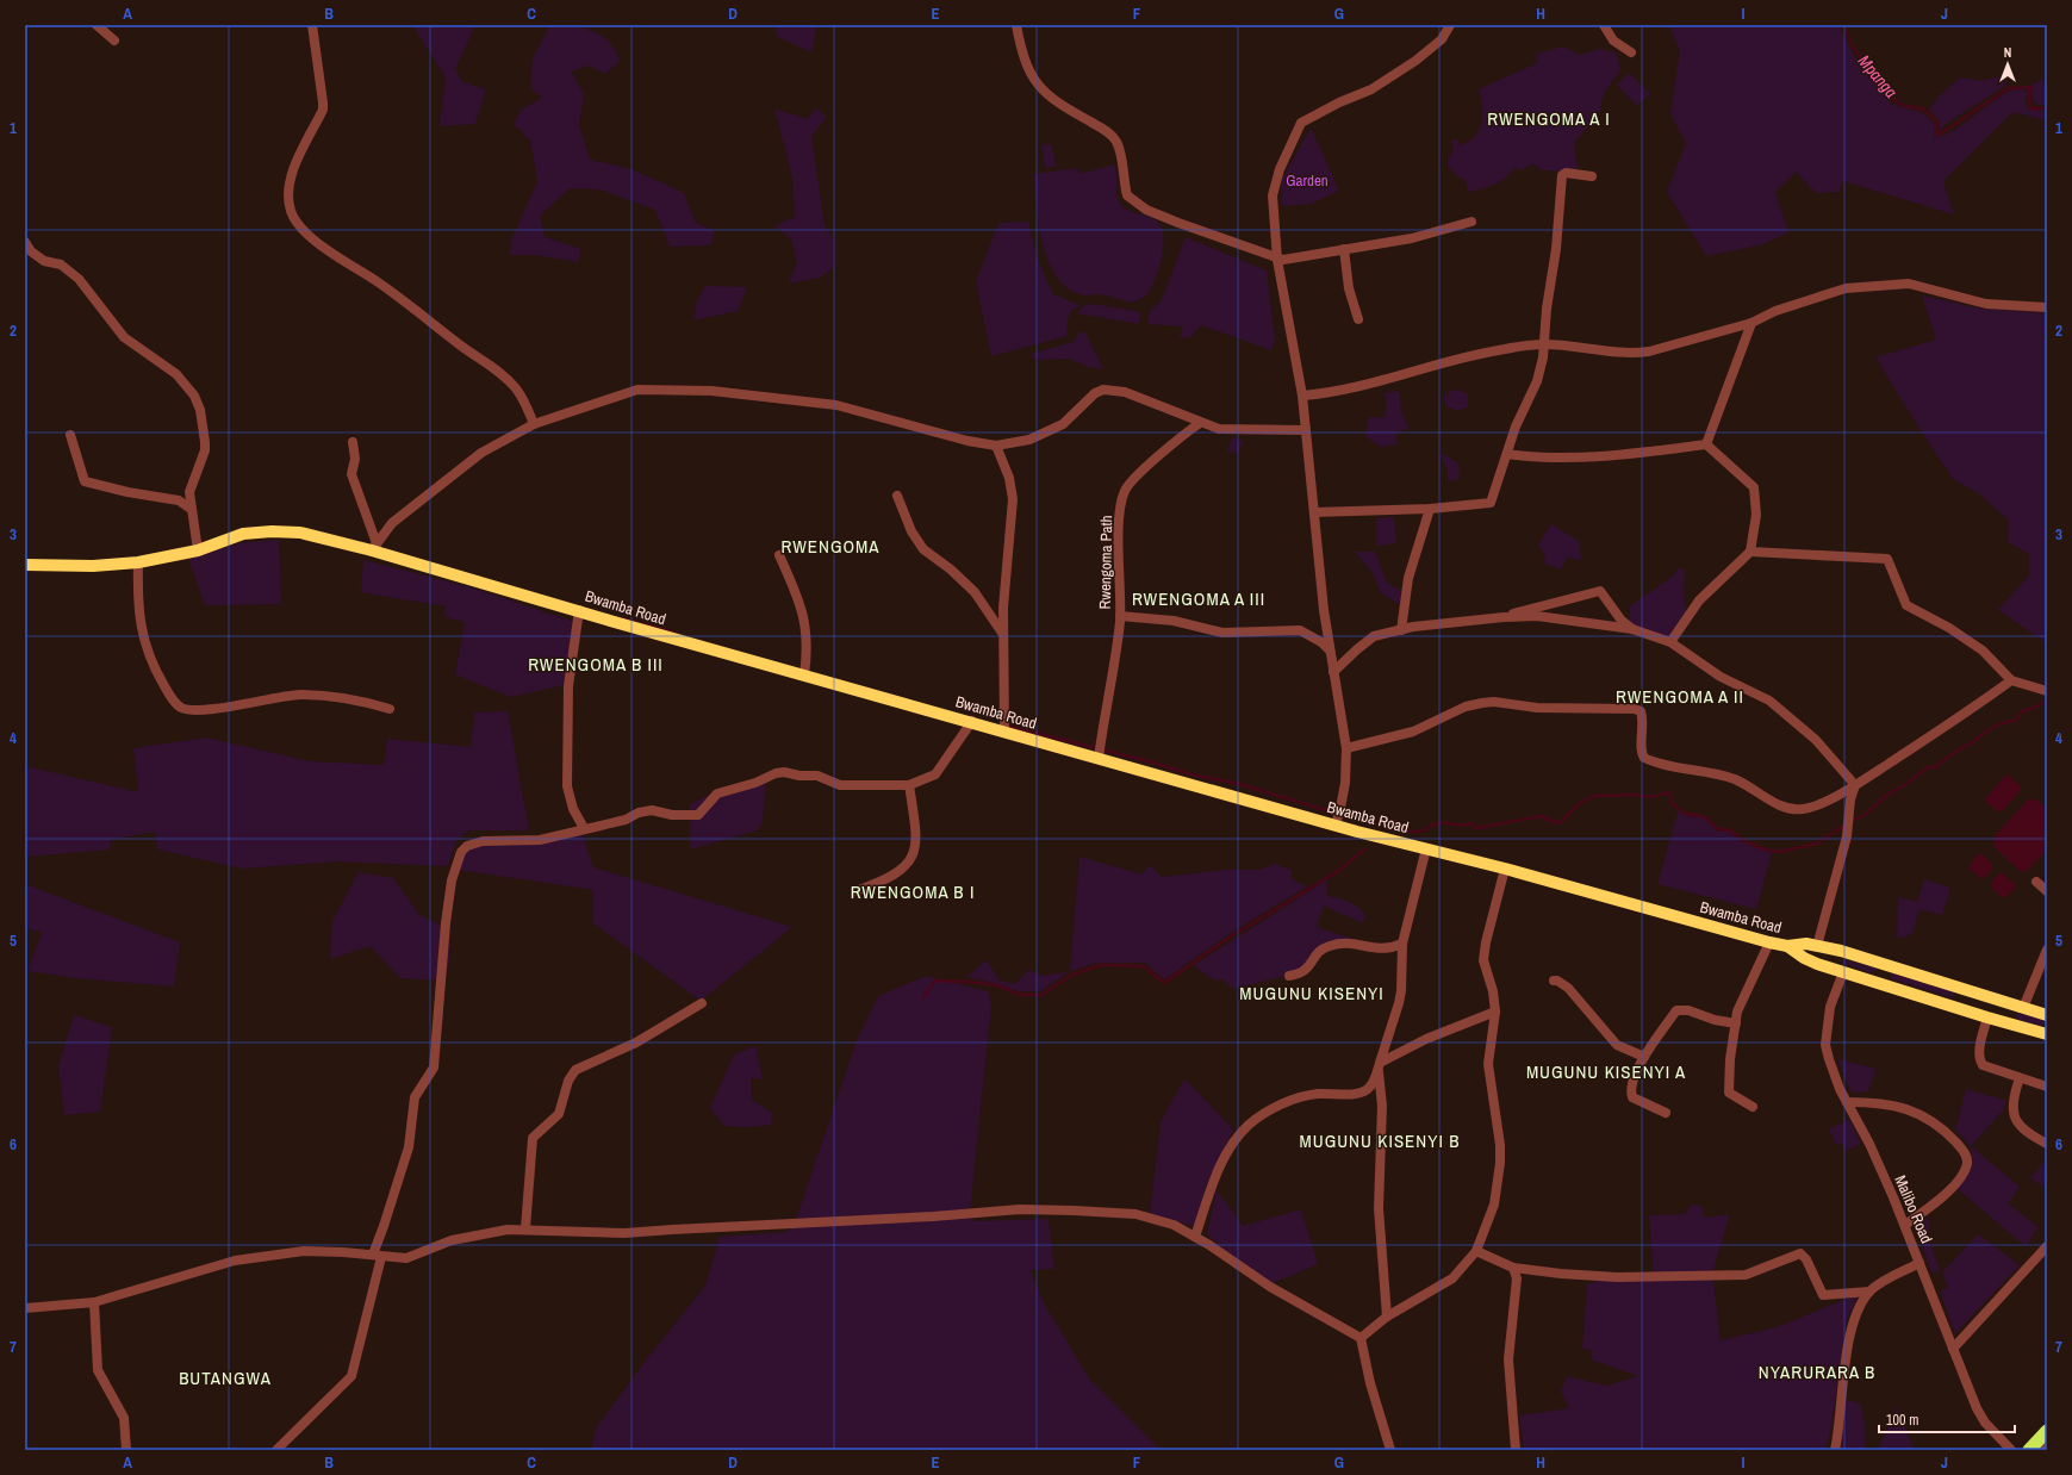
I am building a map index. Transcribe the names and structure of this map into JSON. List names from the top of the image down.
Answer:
{
  "streets": {
    "main road": ["Bwamba Road"],
    "street": ["Rwengoma Path", "Malibo Road"]
  },
  "crossings": [
    ["Rwengoma Path", "Bwamba Road"],
    ["Bwamba Road", "Malibo Road"]
  ],
  "districts": [
    "RWENGOMA A I",
    "RWENGOMA",
    "RWENGOMA A III",
    "RWENGOMA B III",
    "RWENGOMA A II",
    "RWENGOMA B I",
    "MUGUNU KISENYI",
    "MUGUNU KISENYI A",
    "MUGUNU KISENYI B",
    "NYARURARA B",
    "BUTANGWA"
  ],
  "water": ["Mpanga"],
  "parks": ["Garden"],
  "scale_bar": "100 m",
  "north": "top",
  "grid": {
    "columns": [
      "A",
      "B",
      "C",
      "D",
      "E",
      "F",
      "G",
      "H",
      "I",
      "J"
    ],
    "rows": [
      "1",
      "2",
      "3",
      "4",
      "5",
      "6",
      "7"
    ]
  }
}
